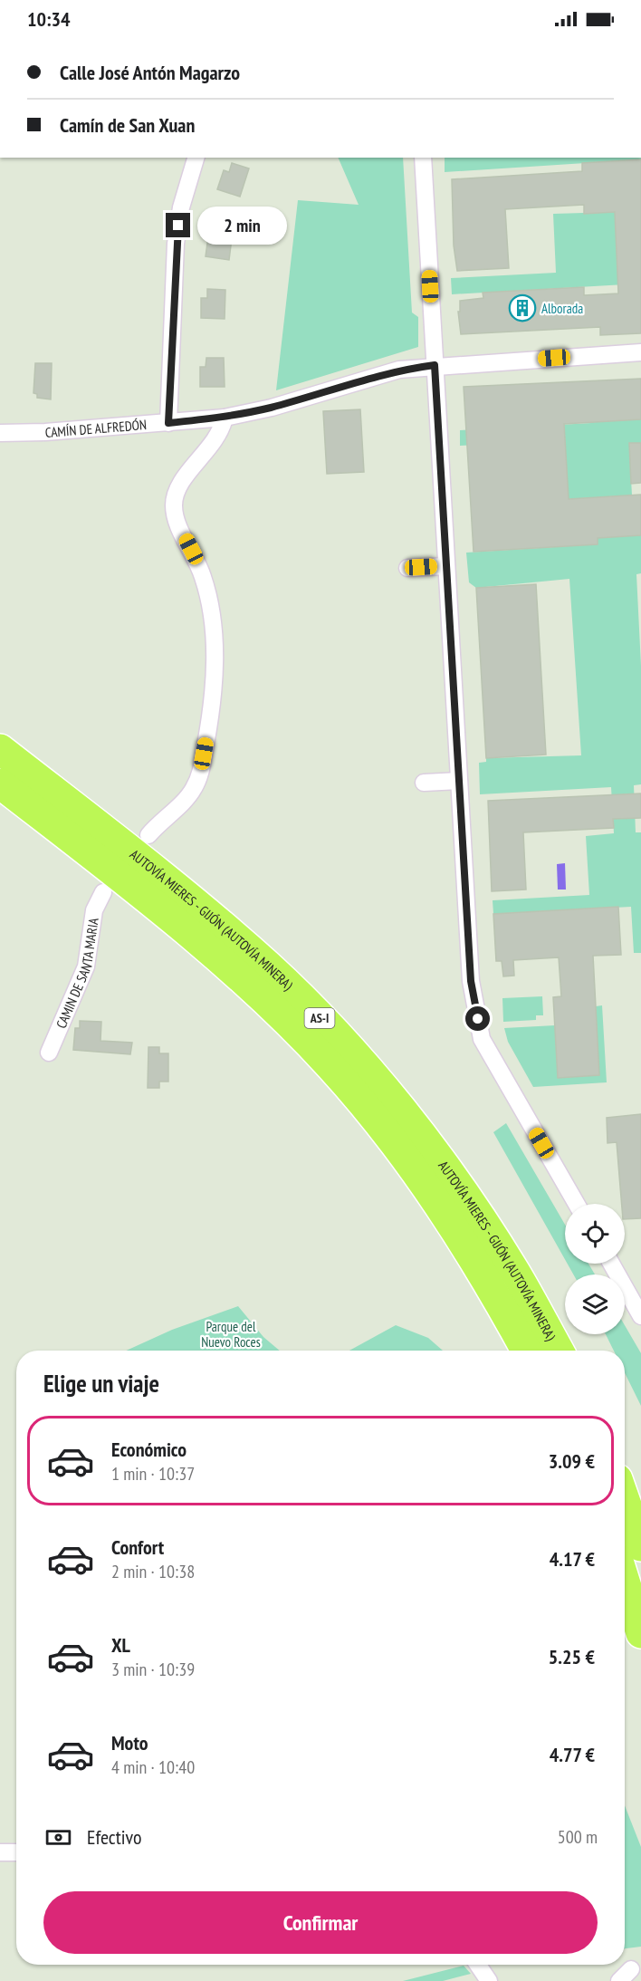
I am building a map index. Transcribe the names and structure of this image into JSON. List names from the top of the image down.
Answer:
{
  "streets": {
    "highway": ["AUTOVÍA MIERES - GIJÓN (AUTOVÍA MINERA)", "AS-I"],
    "street": ["CAMÍN DE ALFREDÓN", "CAMIN DE SANTA MARIA"]
  },
  "parks": ["Parque del Nuevo Roces"],
  "places": {
    "building": ["Alborada"]
  },
  "page": {
    "status": "10:34",
    "banner": ["Calle José Antón Magarzo", "Camín de San Xuan"],
    "bubble": "2 min",
    "heading": "Elige un viaje",
    "list": [
      {
        "name": "Económico",
        "note": "1 min · 10:37",
        "value": "3.09 €"
      },
      {
        "name": "Confort",
        "note": "2 min · 10:38",
        "value": "4.17 €"
      },
      {
        "name": "XL",
        "note": "3 min · 10:39",
        "value": "5.25 €"
      },
      {
        "name": "Moto",
        "note": "4 min · 10:40",
        "value": "4.77 €"
      }
    ],
    "pay": ["Efectivo", "500 m"],
    "buttons": "Confirmar"
  }
}
